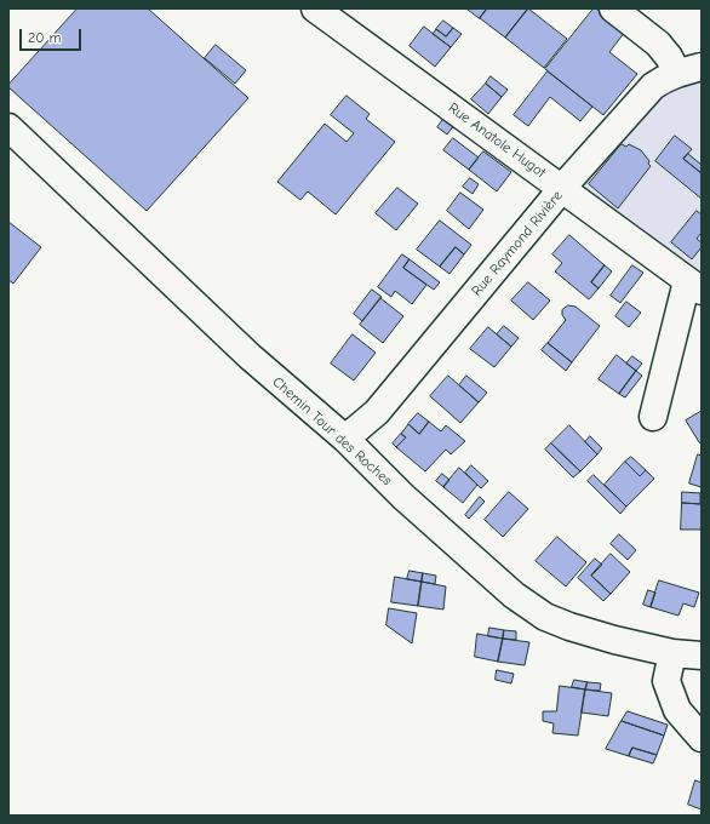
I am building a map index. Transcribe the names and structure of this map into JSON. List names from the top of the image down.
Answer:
{
  "streets": {
    "street": ["Rue Anatole Hugot", "Rue Raymond Rivière", "Chemin Tour des Roches"]
  },
  "crossings": [
    ["Rue Anatole Hugot", "Rue Raymond Rivière"],
    ["Rue Raymond Rivière", "Chemin Tour des Roches"]
  ],
  "scale_bar": "20 m"
}
